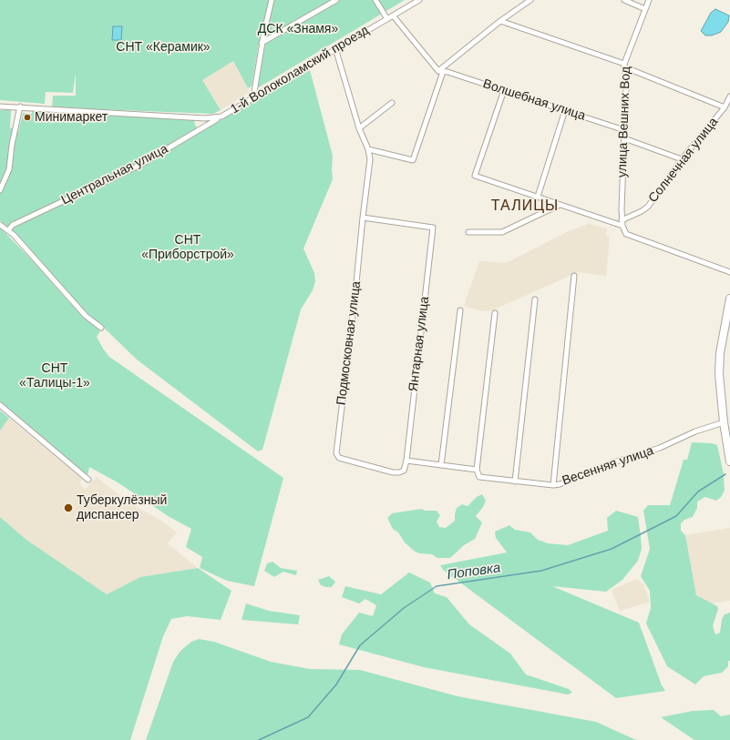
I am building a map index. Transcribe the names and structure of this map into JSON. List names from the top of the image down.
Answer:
{
  "streets": {
    "street": [
      "1-й Волоколамский проезд",
      "Волшебная улица",
      "улица Вешних Вод",
      "Солнечная улица",
      "Центральная улица",
      "Подмосковная улица",
      "Янтарная улица",
      "Весенняя улица"
    ]
  },
  "crossings": [
    ["1-й Волоколамский проезд", "Центральная улица"],
    ["Волшебная улица", "улица Вешних Вод"],
    ["улица Вешних Вод", "Солнечная улица"],
    ["Подмосковная улица", "Янтарная улица"],
    ["Подмосковная улица", "Весенняя улица"],
    ["Янтарная улица", "Весенняя улица"]
  ],
  "districts": ["ТАЛИЦЫ"],
  "water": ["Поповка"],
  "parks": [
    "ДСК «Знамя»",
    "СНТ «Керамик»",
    "СНТ «Приборстрой»",
    "СНТ «Талицы-1»"
  ],
  "places": ["Минимаркет", "Туберкулёзный диспансер"]
}
